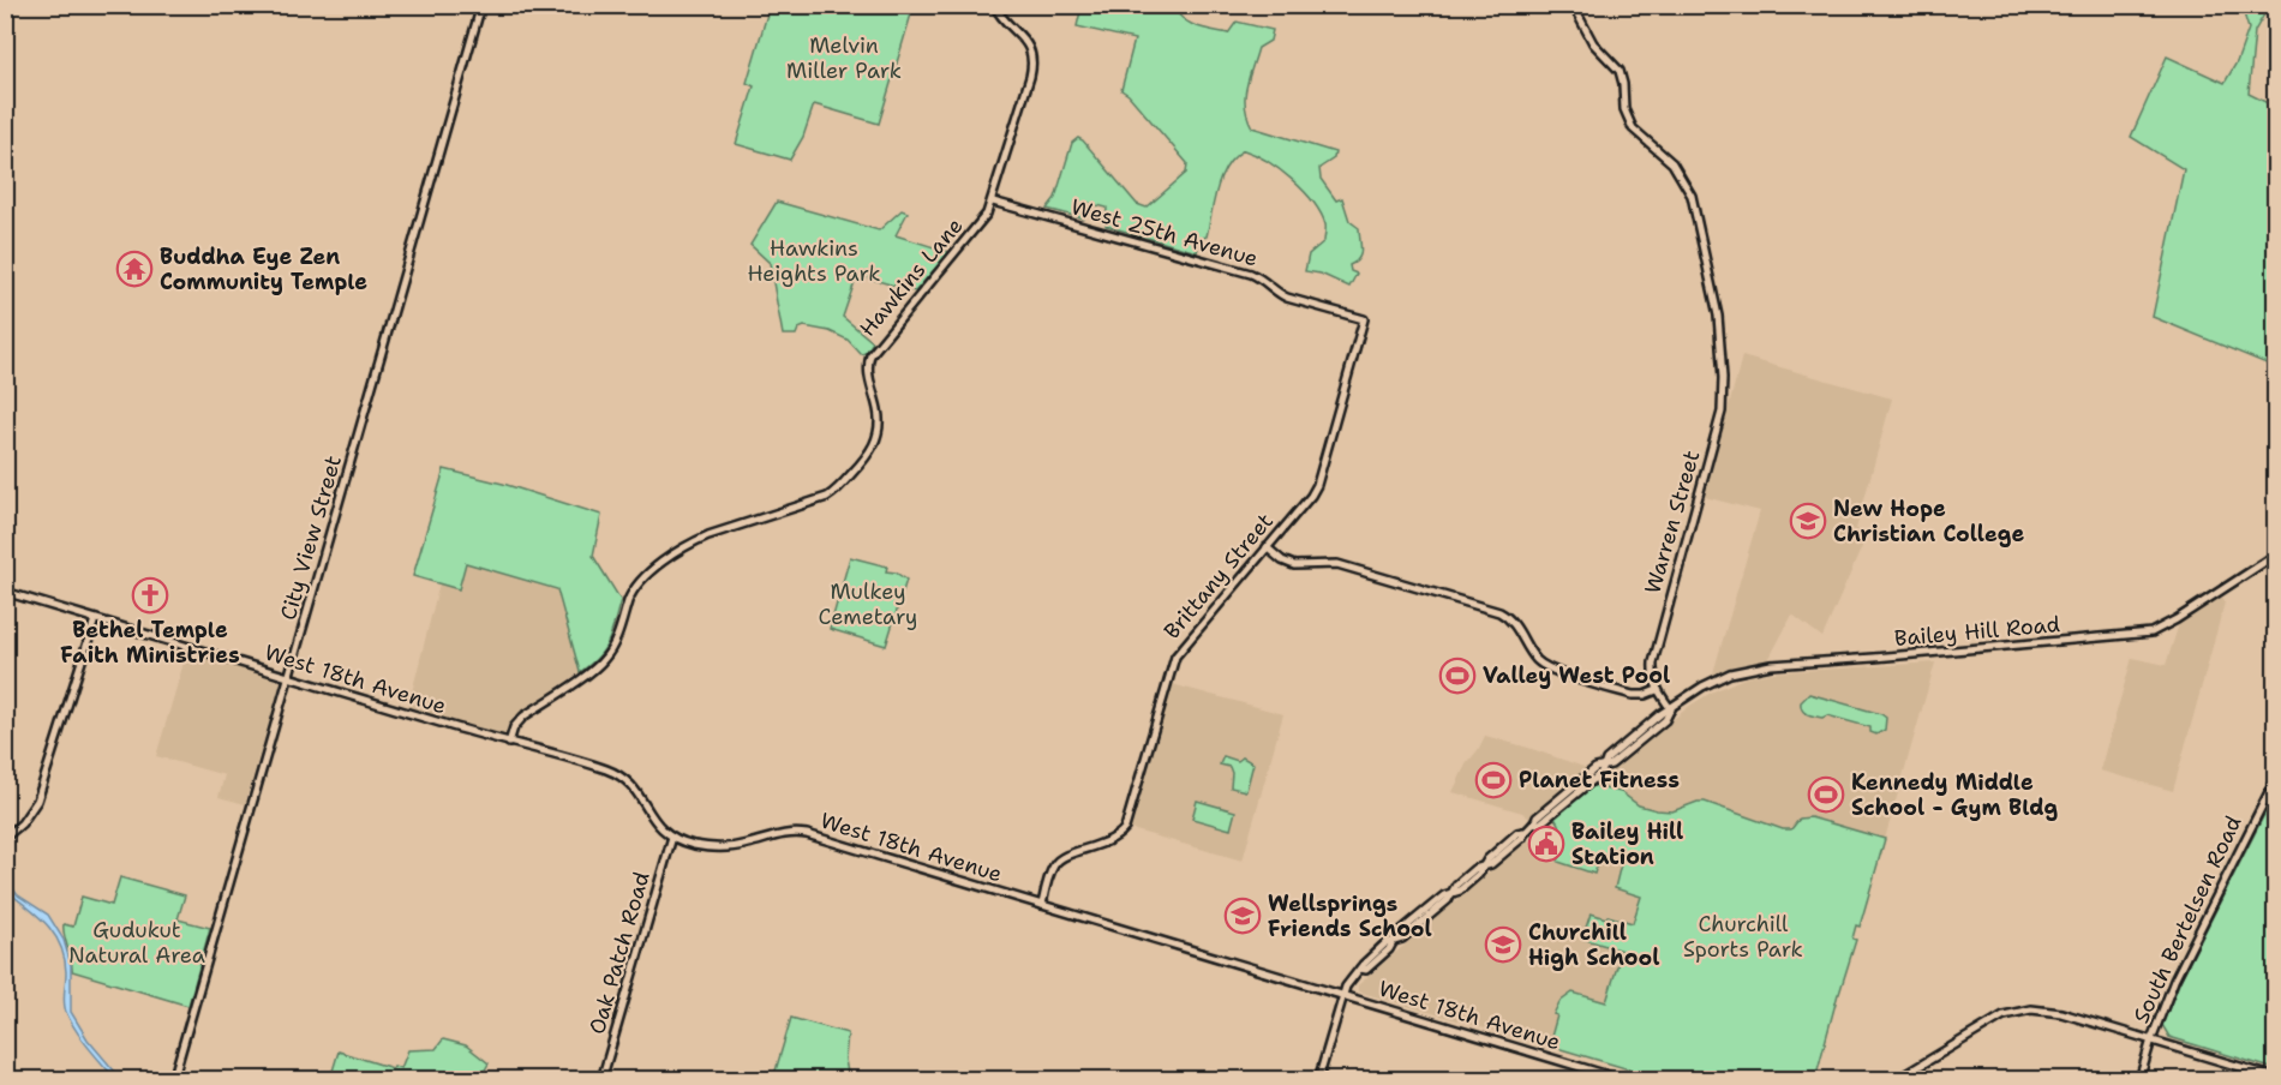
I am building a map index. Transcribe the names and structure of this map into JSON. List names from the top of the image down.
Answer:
{
  "streets": {
    "street": [
      "West 25th Avenue",
      "Hawkins Lane",
      "Warren Street",
      "City View Street",
      "Brittany Street",
      "Bailey Hill Road",
      "West 18th Avenue",
      "South Bertelsen Road",
      "Oak Patch Road"
    ]
  },
  "crossings": [
    ["West 25th Avenue", "Hawkins Lane"],
    ["West 25th Avenue", "Brittany Street"],
    ["Hawkins Lane", "West 18th Avenue"],
    ["City View Street", "West 18th Avenue"],
    ["Brittany Street", "West 18th Avenue"],
    ["Bailey Hill Road", "West 18th Avenue"],
    ["West 18th Avenue", "Oak Patch Road"]
  ],
  "parks": [
    "Melvin Miller Park",
    "Hawkins Heights Park",
    "Mulkey Cemetary",
    "Churchill Sports Park",
    "Gudukut Natural Area"
  ],
  "places": {
    "temple": ["Buddha Eye Zen Community Temple"],
    "school or university": ["New Hope Christian College", "Wellsprings Friends School", "Churchill High School"],
    "church": ["Bethel Temple Faith Ministries"],
    "sports": ["Valley West Pool", "Planet Fitness", "Kennedy Middle School - Gym Bldg"],
    "public building": ["Bailey Hill Station"]
  }
}
